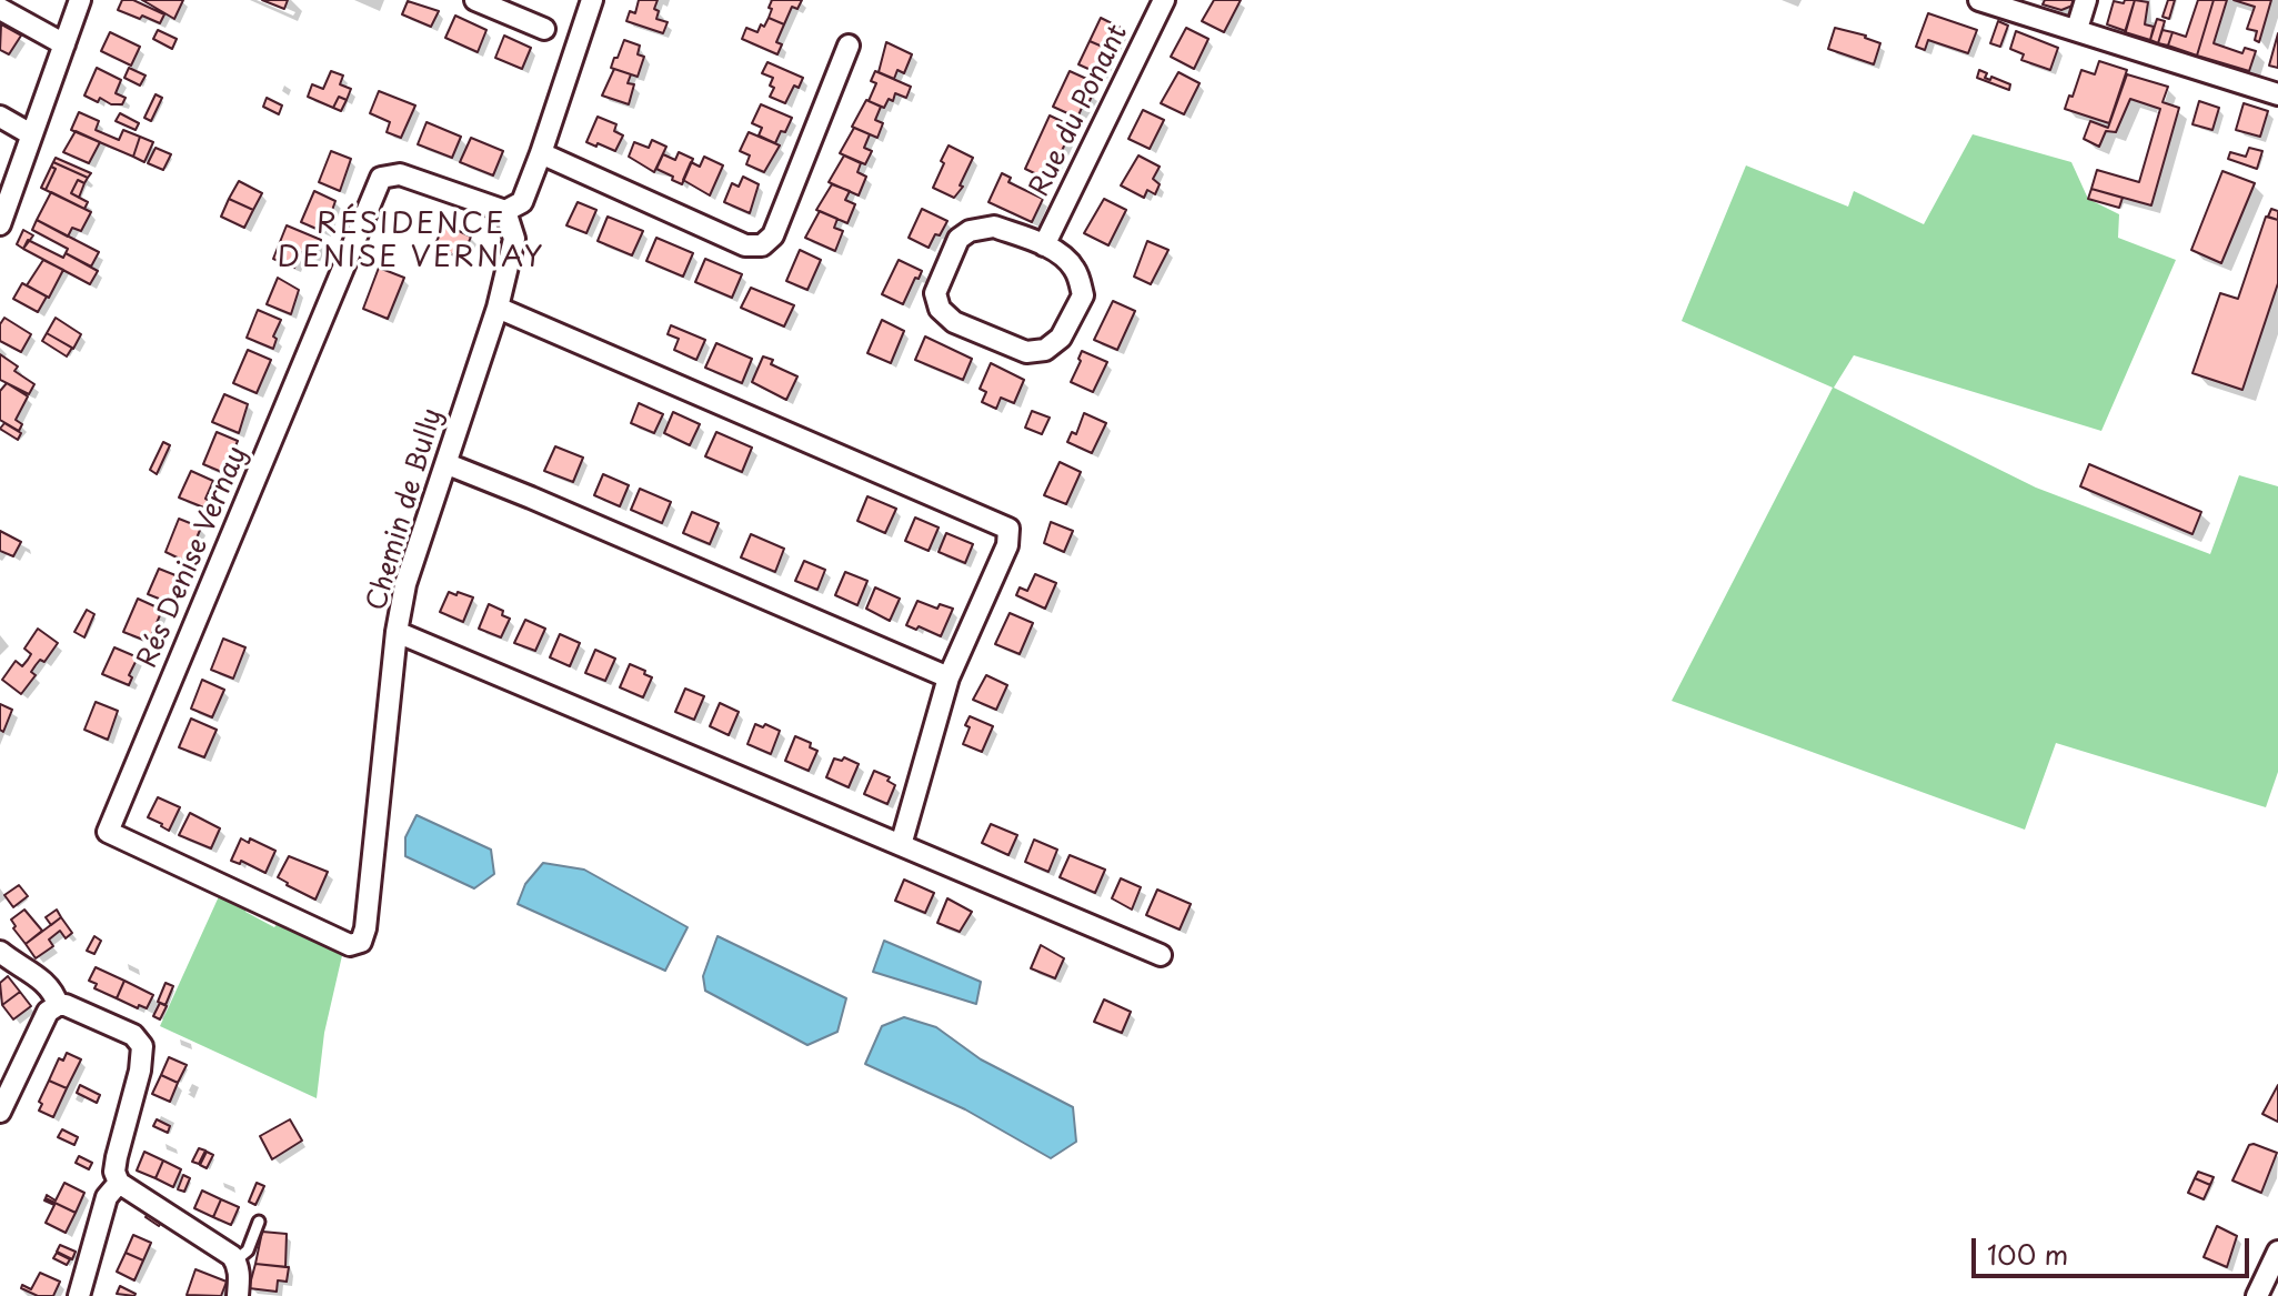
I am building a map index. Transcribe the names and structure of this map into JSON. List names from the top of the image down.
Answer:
{
  "streets": {
    "street": ["Rue du Ponant", "Chemin de Bully", "Rés Denise Vernay"]
  },
  "crossings": [
    ["Chemin de Bully", "Rés Denise Vernay"]
  ],
  "districts": ["RÉSIDENCE DENISE VERNAY"],
  "scale_bar": "100 m"
}
